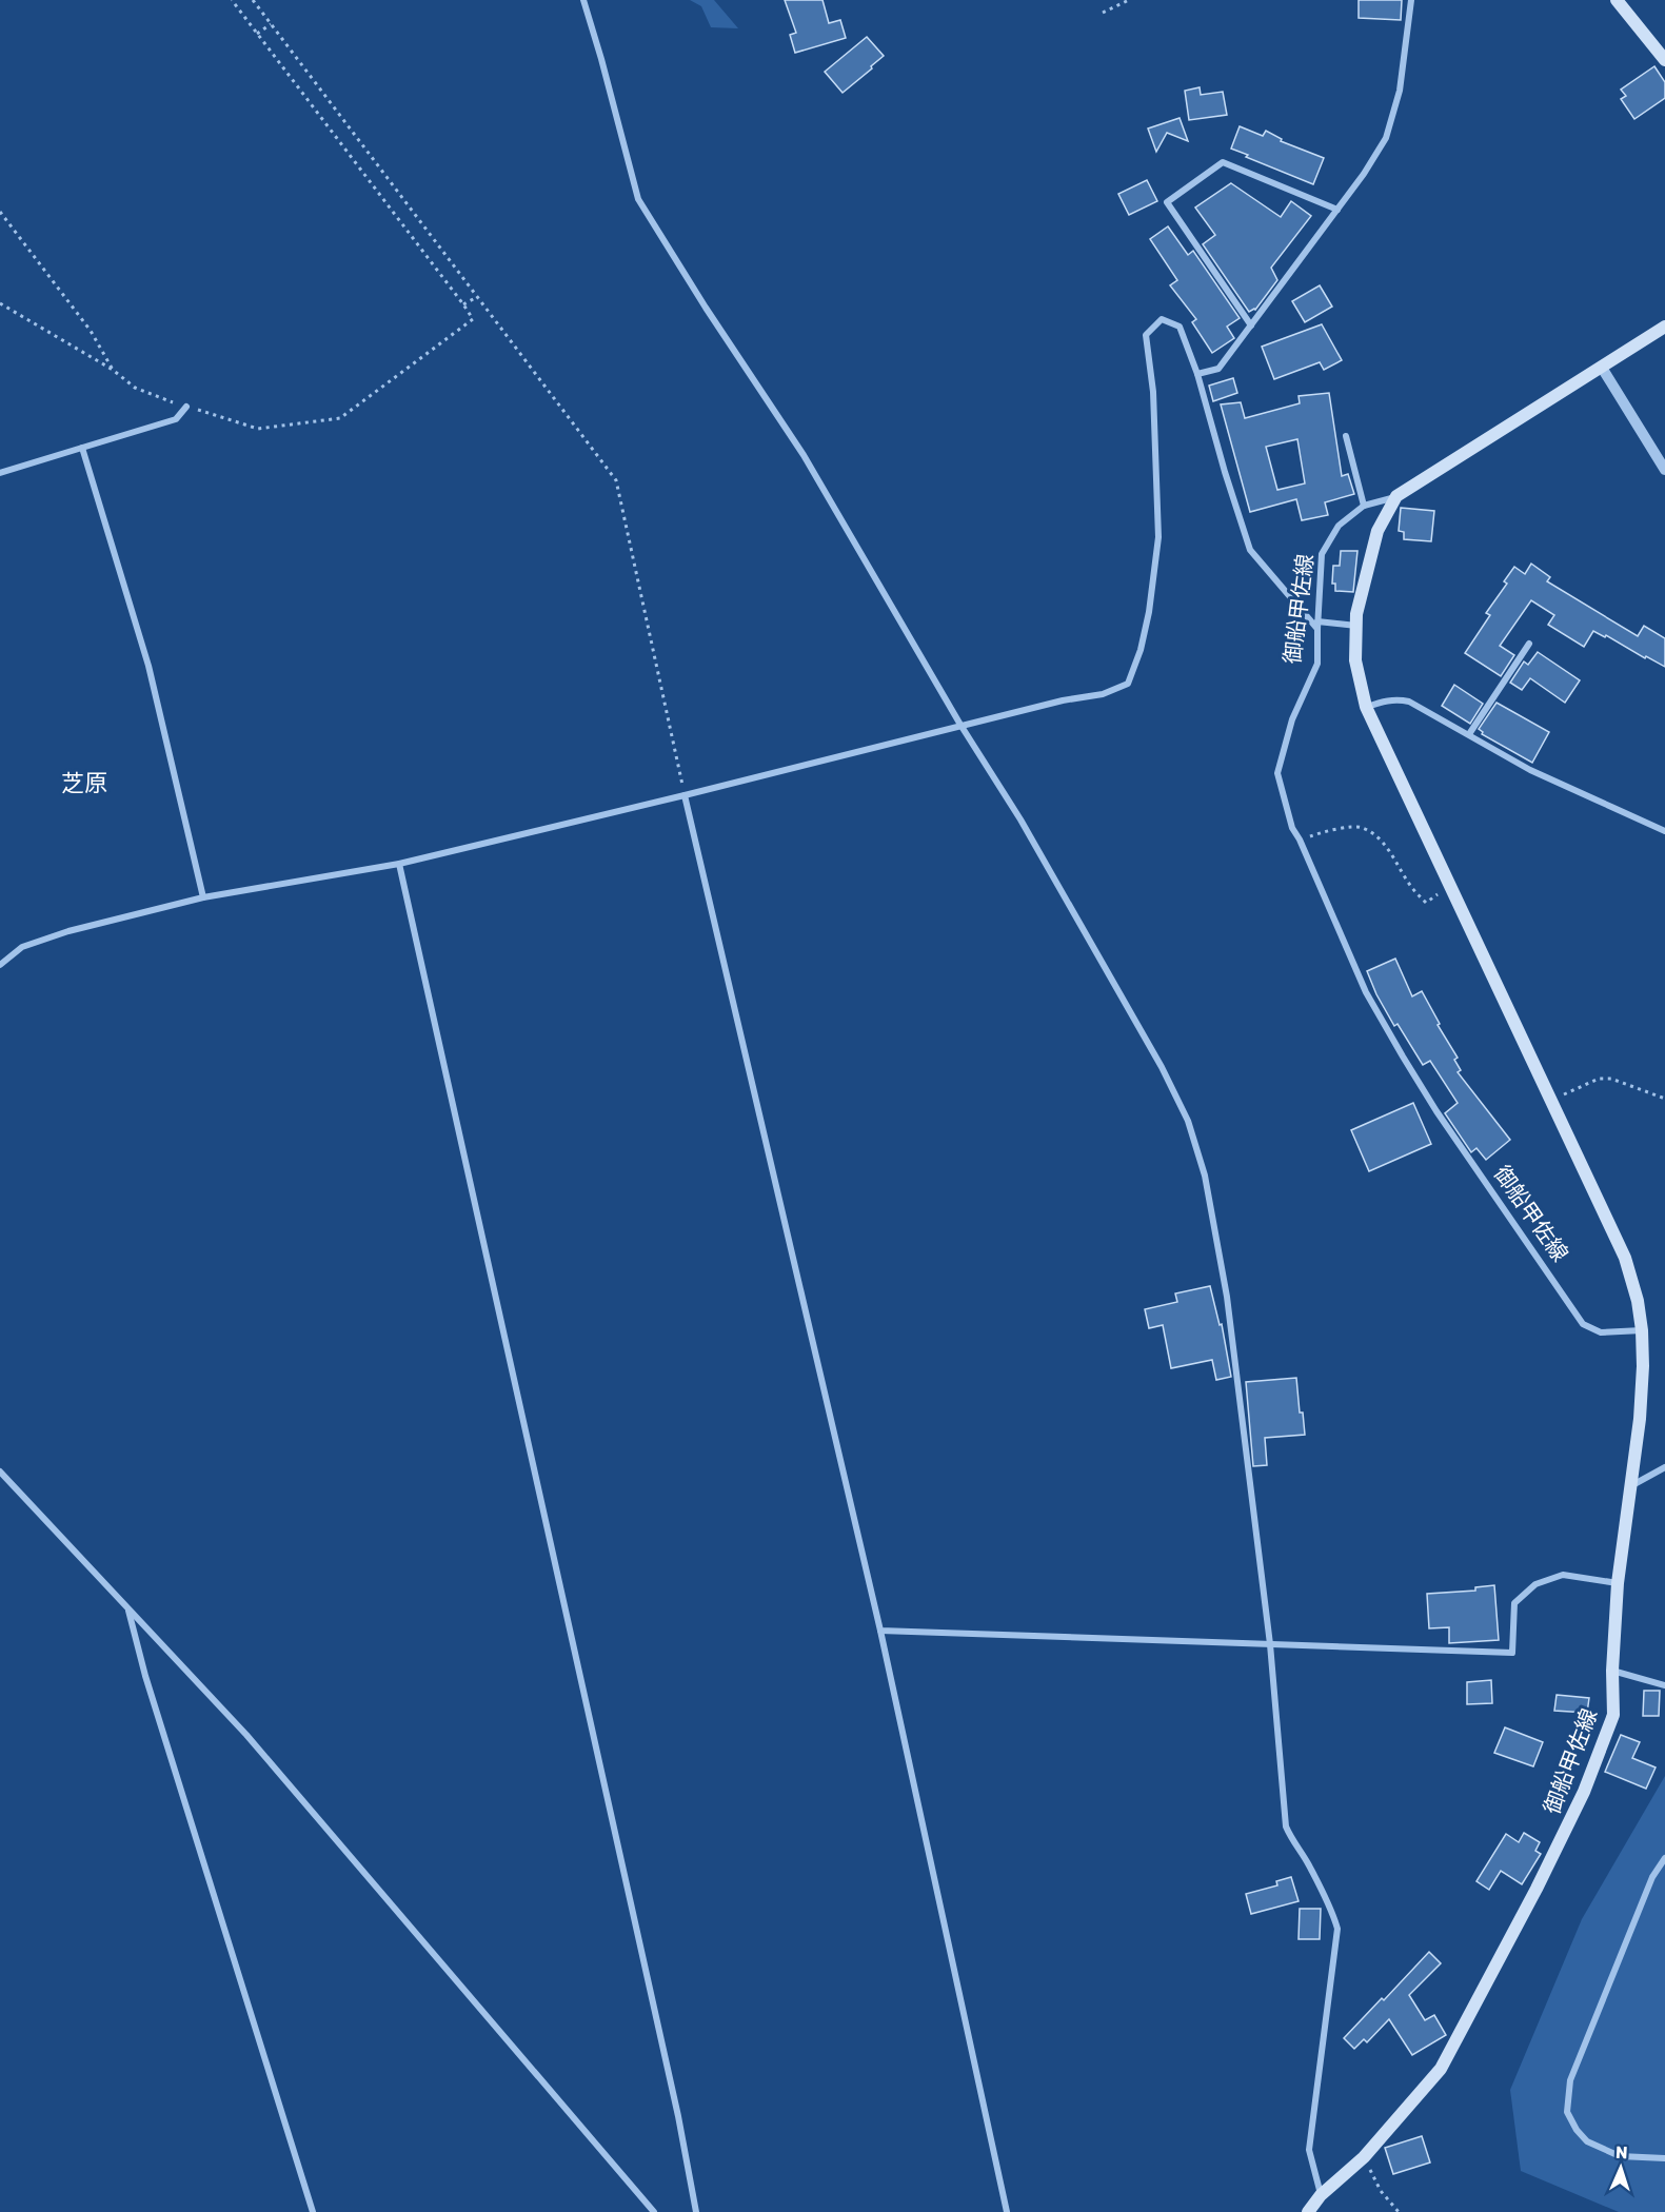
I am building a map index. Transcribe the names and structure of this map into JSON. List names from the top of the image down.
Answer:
{
  "streets": {
    "main road": ["御船甲佐線"]
  },
  "districts": ["芝原"],
  "north": "top"
}
